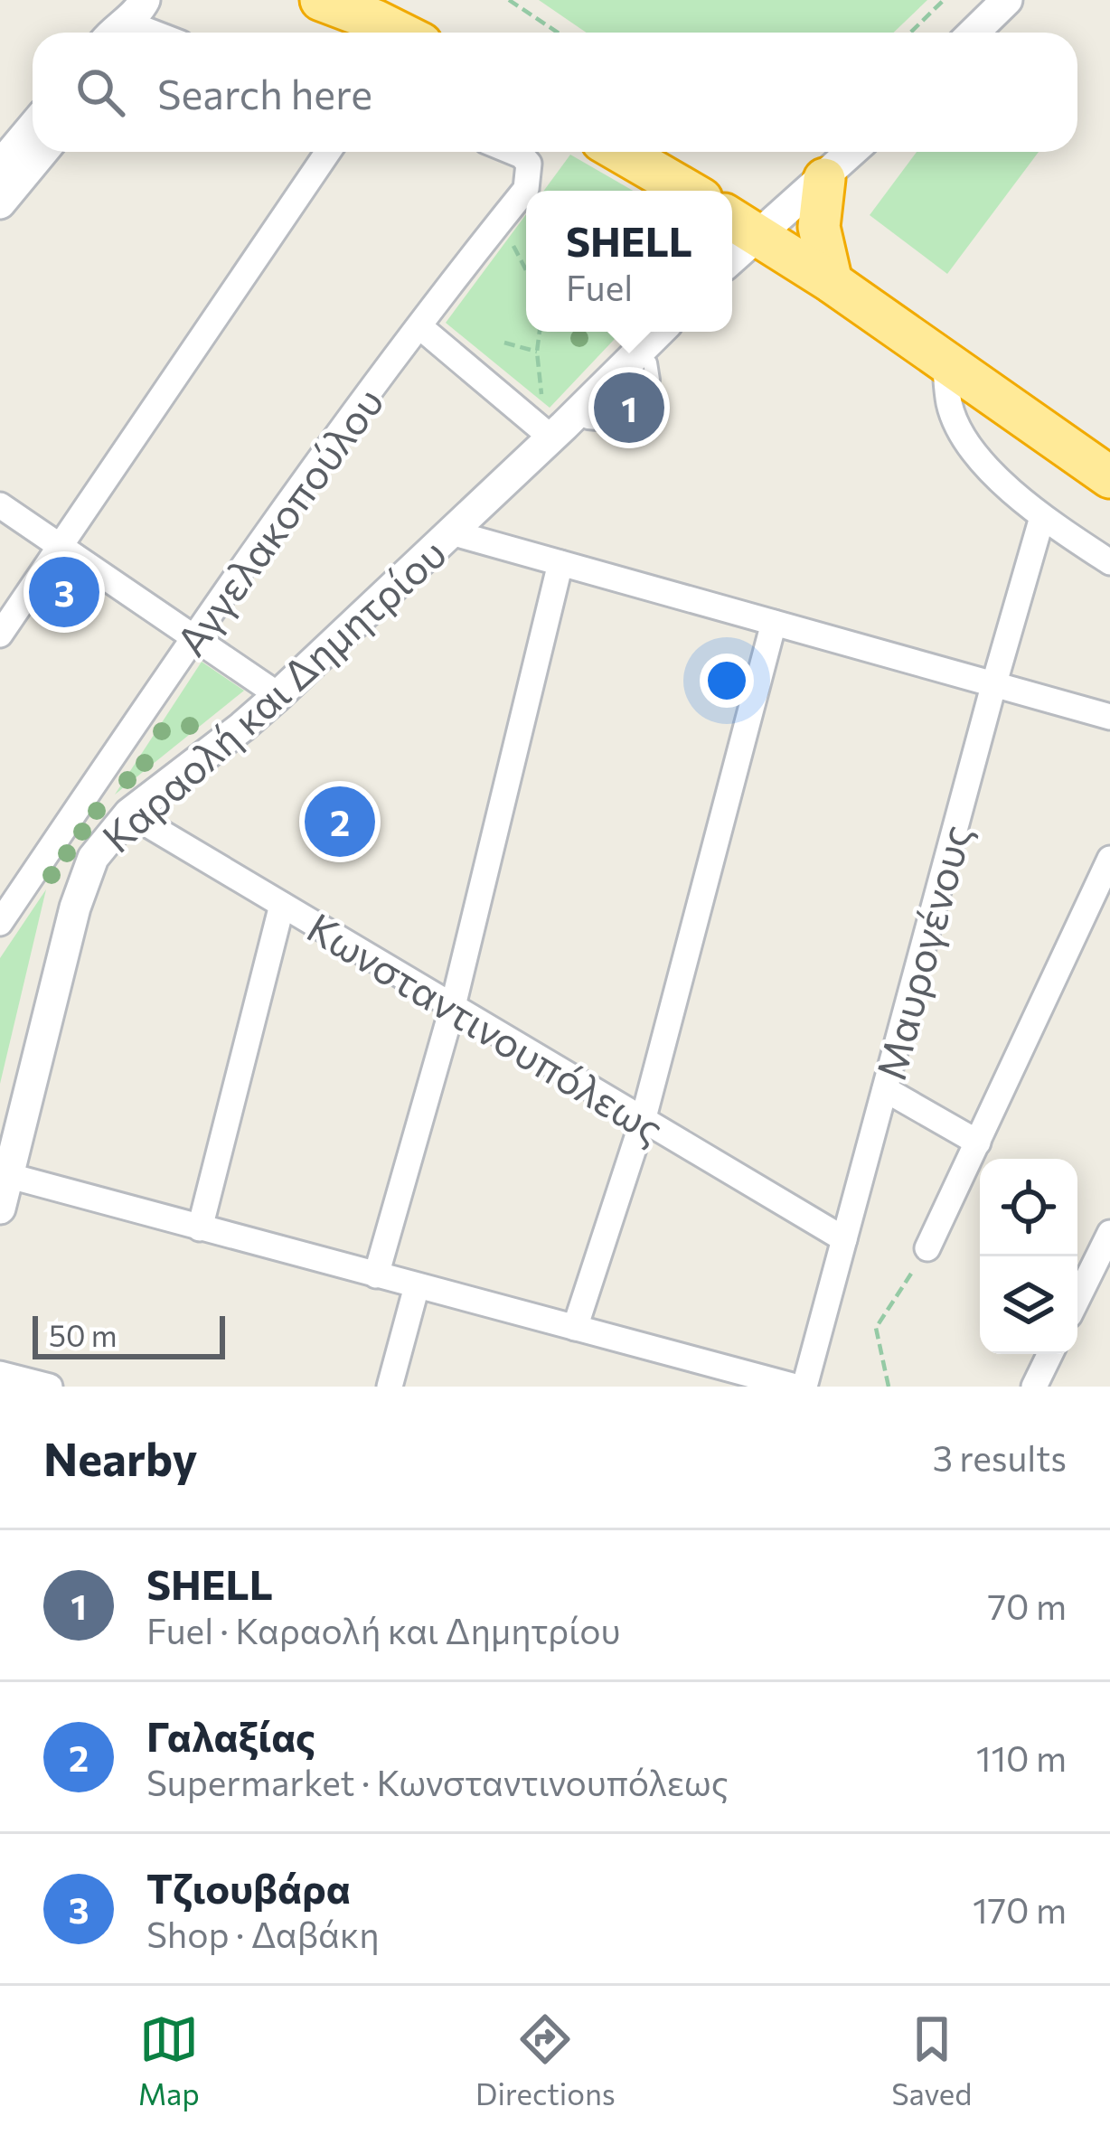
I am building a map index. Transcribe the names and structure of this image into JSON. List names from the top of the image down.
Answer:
{
  "streets": {
    "street": [
      "Αγγελακοπούλου",
      "Καραολή και Δημητρίου",
      "Μαυρογένους",
      "Κωνσταντινουπόλεως"
    ]
  },
  "crossings": [
    ["Καραολή και Δημητρίου", "Κωνσταντινουπόλεως"],
    ["Μαυρογένους", "Κωνσταντινουπόλεως"]
  ],
  "scale_bar": "50 m",
  "page": {
    "search": "Search here",
    "popup": ["SHELL", "Fuel"],
    "pins": ["1", "3", "2"],
    "scale": "50 m",
    "heading": ["Nearby", "3 results"],
    "list": [
      {
        "mark": "1",
        "name": "SHELL",
        "note": "Fuel · Καραολή και Δημητρίου",
        "value": "70 m"
      },
      {
        "mark": "2",
        "name": "Γαλαξίας",
        "note": "Supermarket · Κωνσταντινουπόλεως",
        "value": "110 m"
      },
      {
        "mark": "3",
        "name": "Τζιουβάρα",
        "note": "Shop · Δαβάκη",
        "value": "170 m"
      }
    ],
    "nav": ["Map", "Directions", "Saved"]
  }
}
